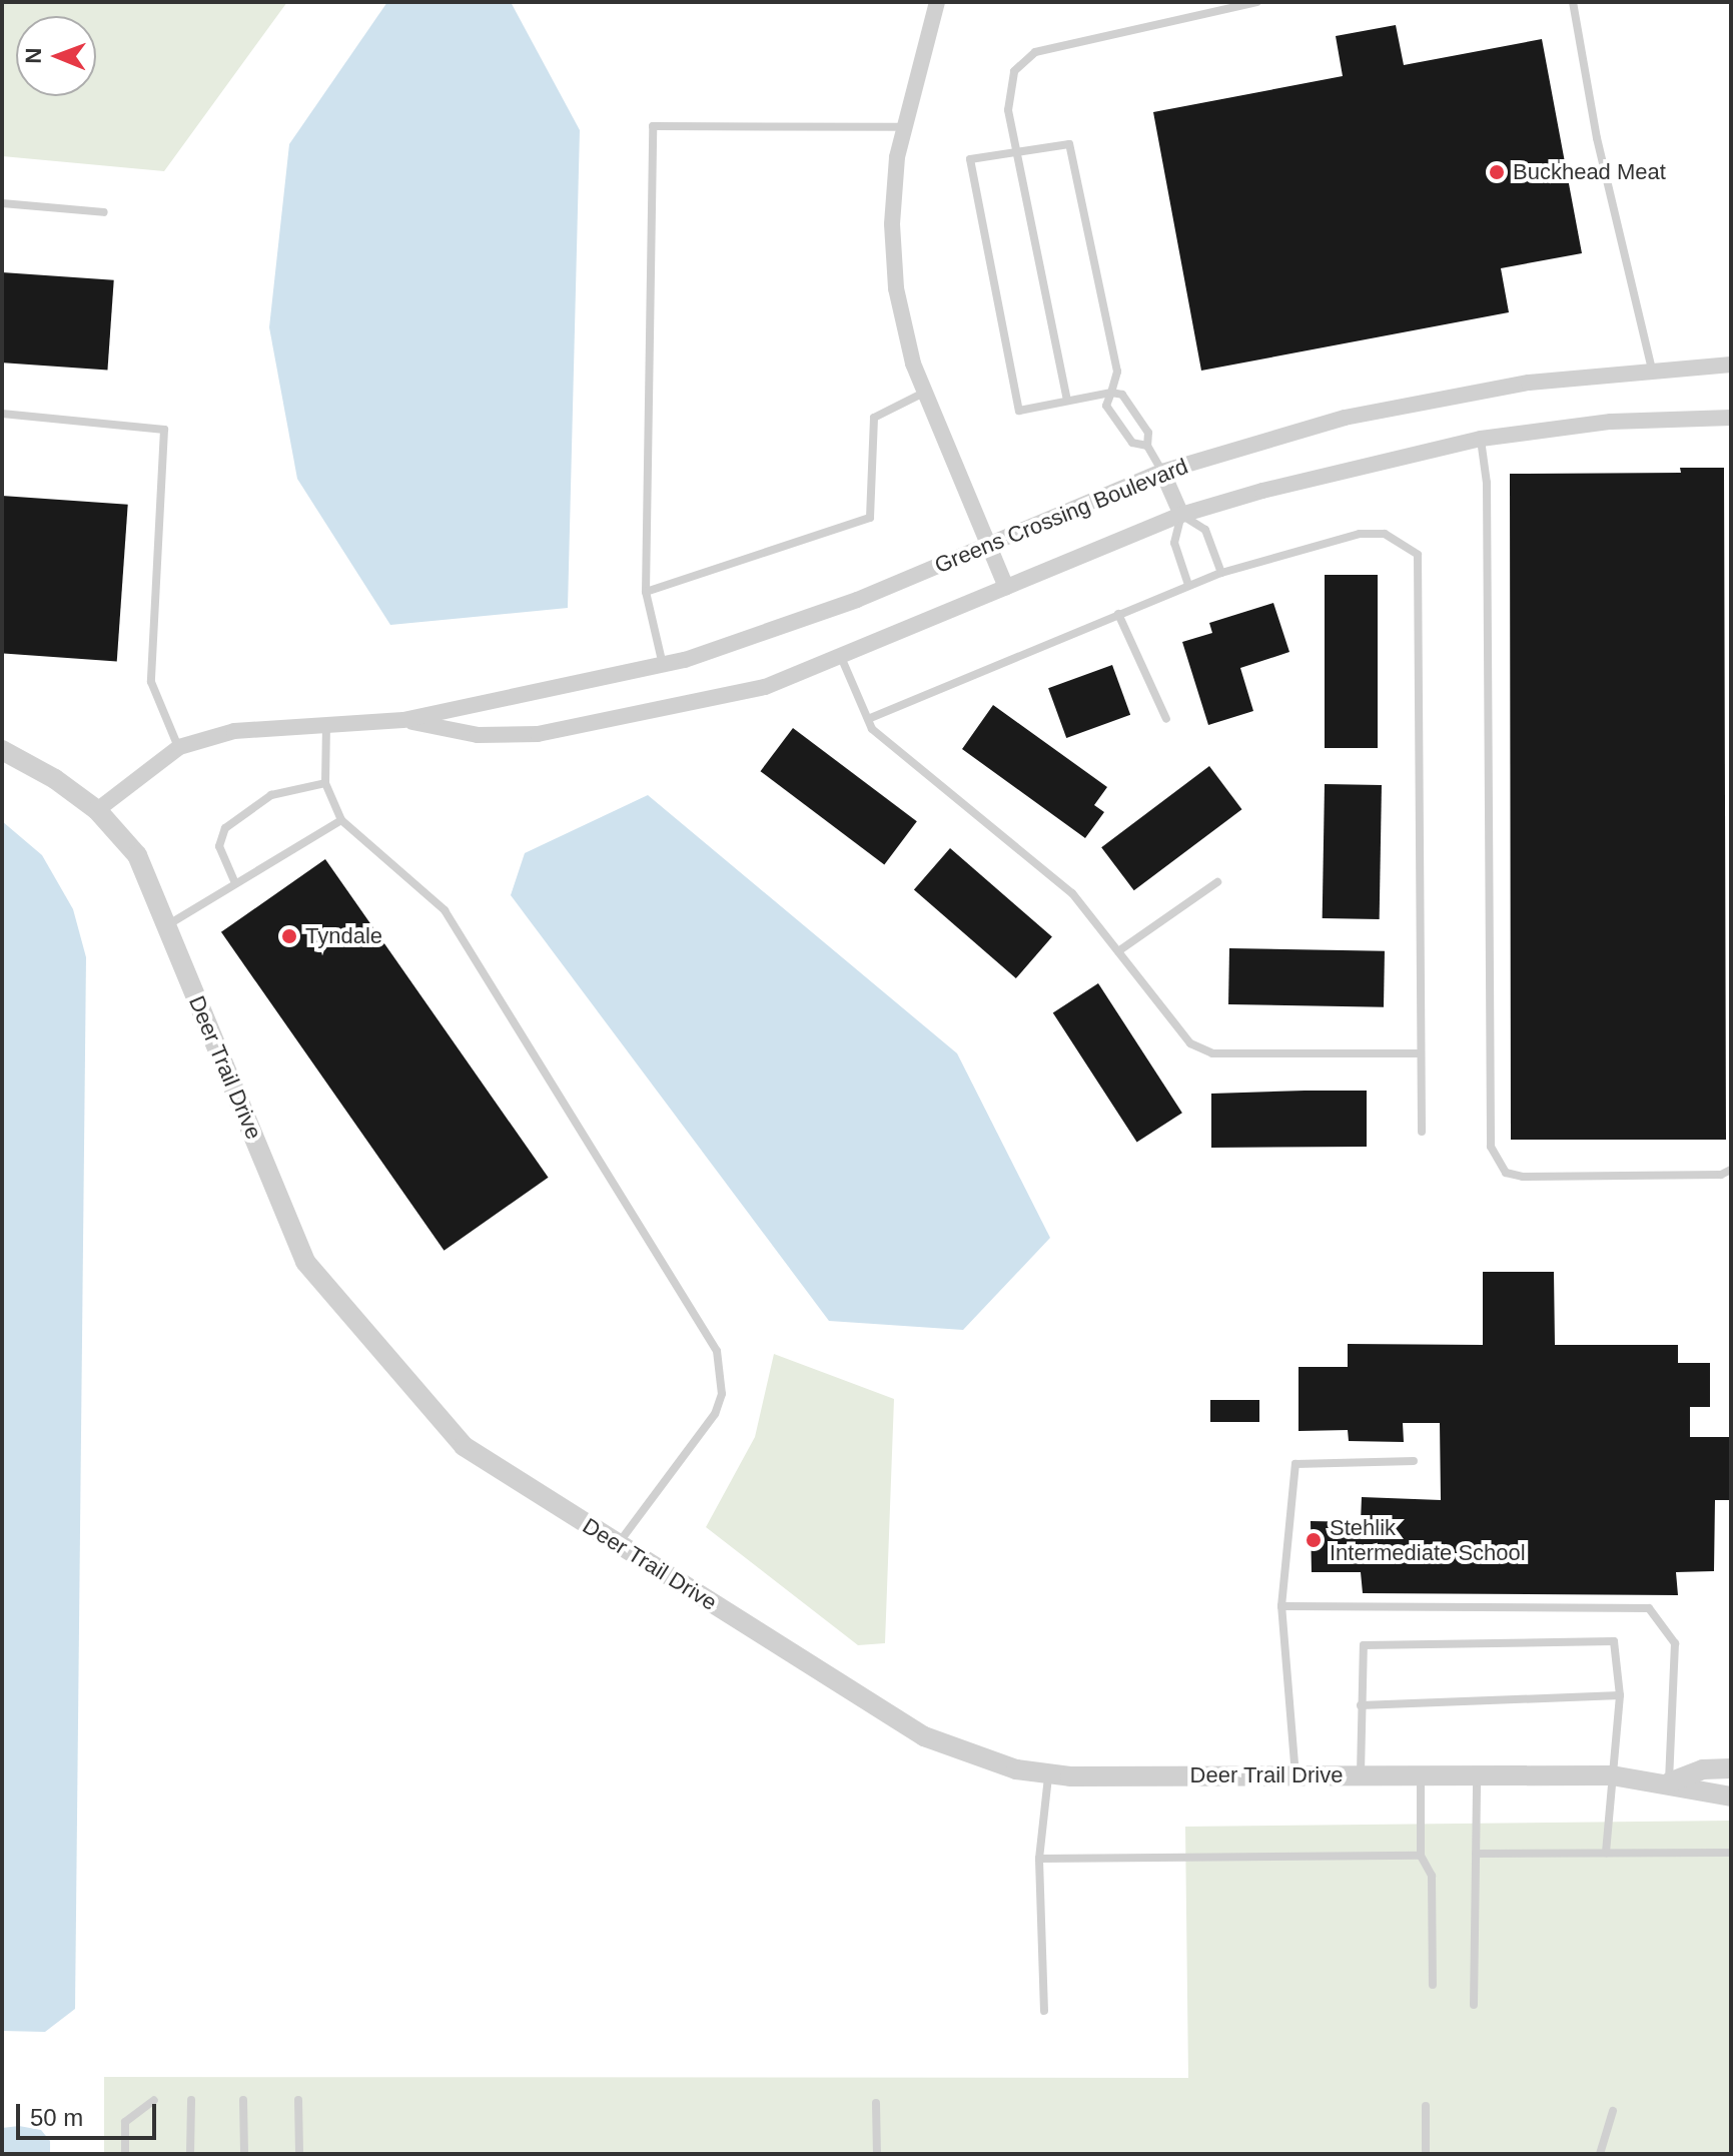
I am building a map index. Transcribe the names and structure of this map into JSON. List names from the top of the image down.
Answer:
{
  "streets": {
    "street": ["Greens Crossing Boulevard", "Deer Trail Drive"]
  },
  "crossings": [
    ["Greens Crossing Boulevard", "Deer Trail Drive"]
  ],
  "places": ["Buckhead Meat", "Tyndale", "Stehlik Intermediate School"],
  "scale_bar": "50 m",
  "north": "left"
}
